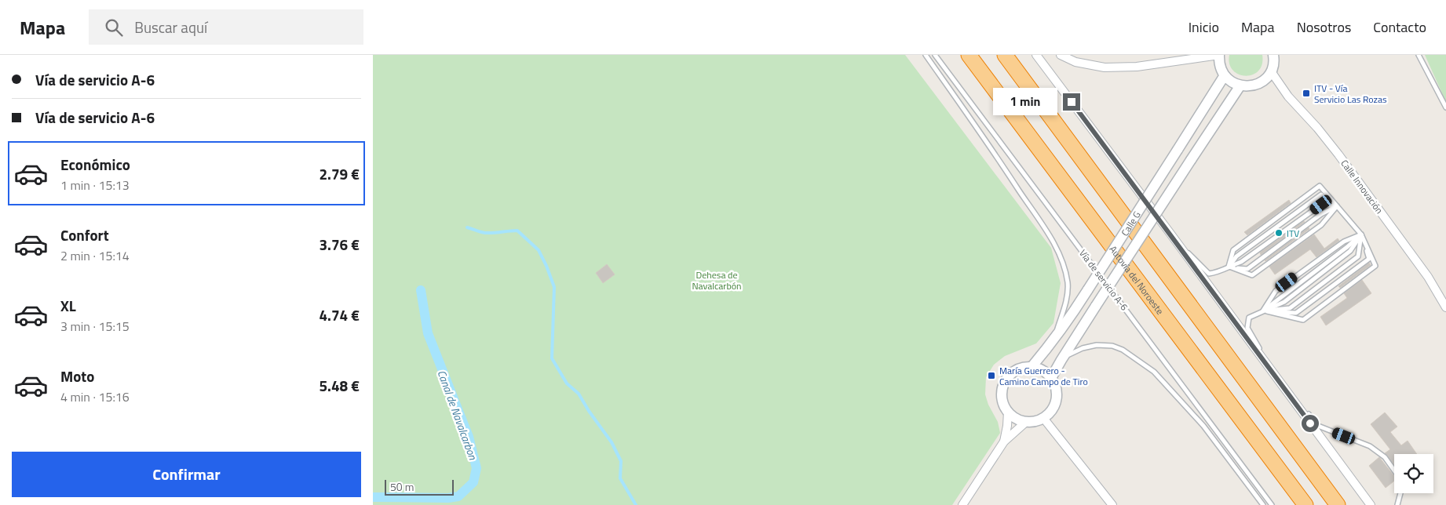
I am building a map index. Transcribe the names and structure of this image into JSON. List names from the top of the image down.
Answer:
{
  "streets": {
    "highway": ["Autovía del Noroeste"],
    "street": ["Calle Innovación", "Calle G"],
    "lane": ["Vía de servicio A-6"]
  },
  "water": ["Canal de Navalcarbon"],
  "parks": ["Dehesa de Navalcarbón"],
  "places": {
    "transit": ["ITV - Vía Servicio Las Rozas", "María Guerrero - Camino Campo de Tiro"],
    "other": ["ITV"]
  },
  "scale_bar": "50 m",
  "page": {
    "header": "Mapa",
    "search": "Buscar aquí",
    "nav": [
      "Inicio",
      "Mapa",
      "Nosotros",
      "Contacto"
    ],
    "banner": ["Vía de servicio A-6", "Vía de servicio A-6"],
    "bubble": "1 min",
    "list": [
      {
        "name": "Económico",
        "note": "1 min · 15:13",
        "value": "2.79 €"
      },
      {
        "name": "Confort",
        "note": "2 min · 15:14",
        "value": "3.76 €"
      },
      {
        "name": "XL",
        "note": "3 min · 15:15",
        "value": "4.74 €"
      },
      {
        "name": "Moto",
        "note": "4 min · 15:16",
        "value": "5.48 €"
      }
    ],
    "buttons": "Confirmar",
    "scale": "50 m"
  }
}
